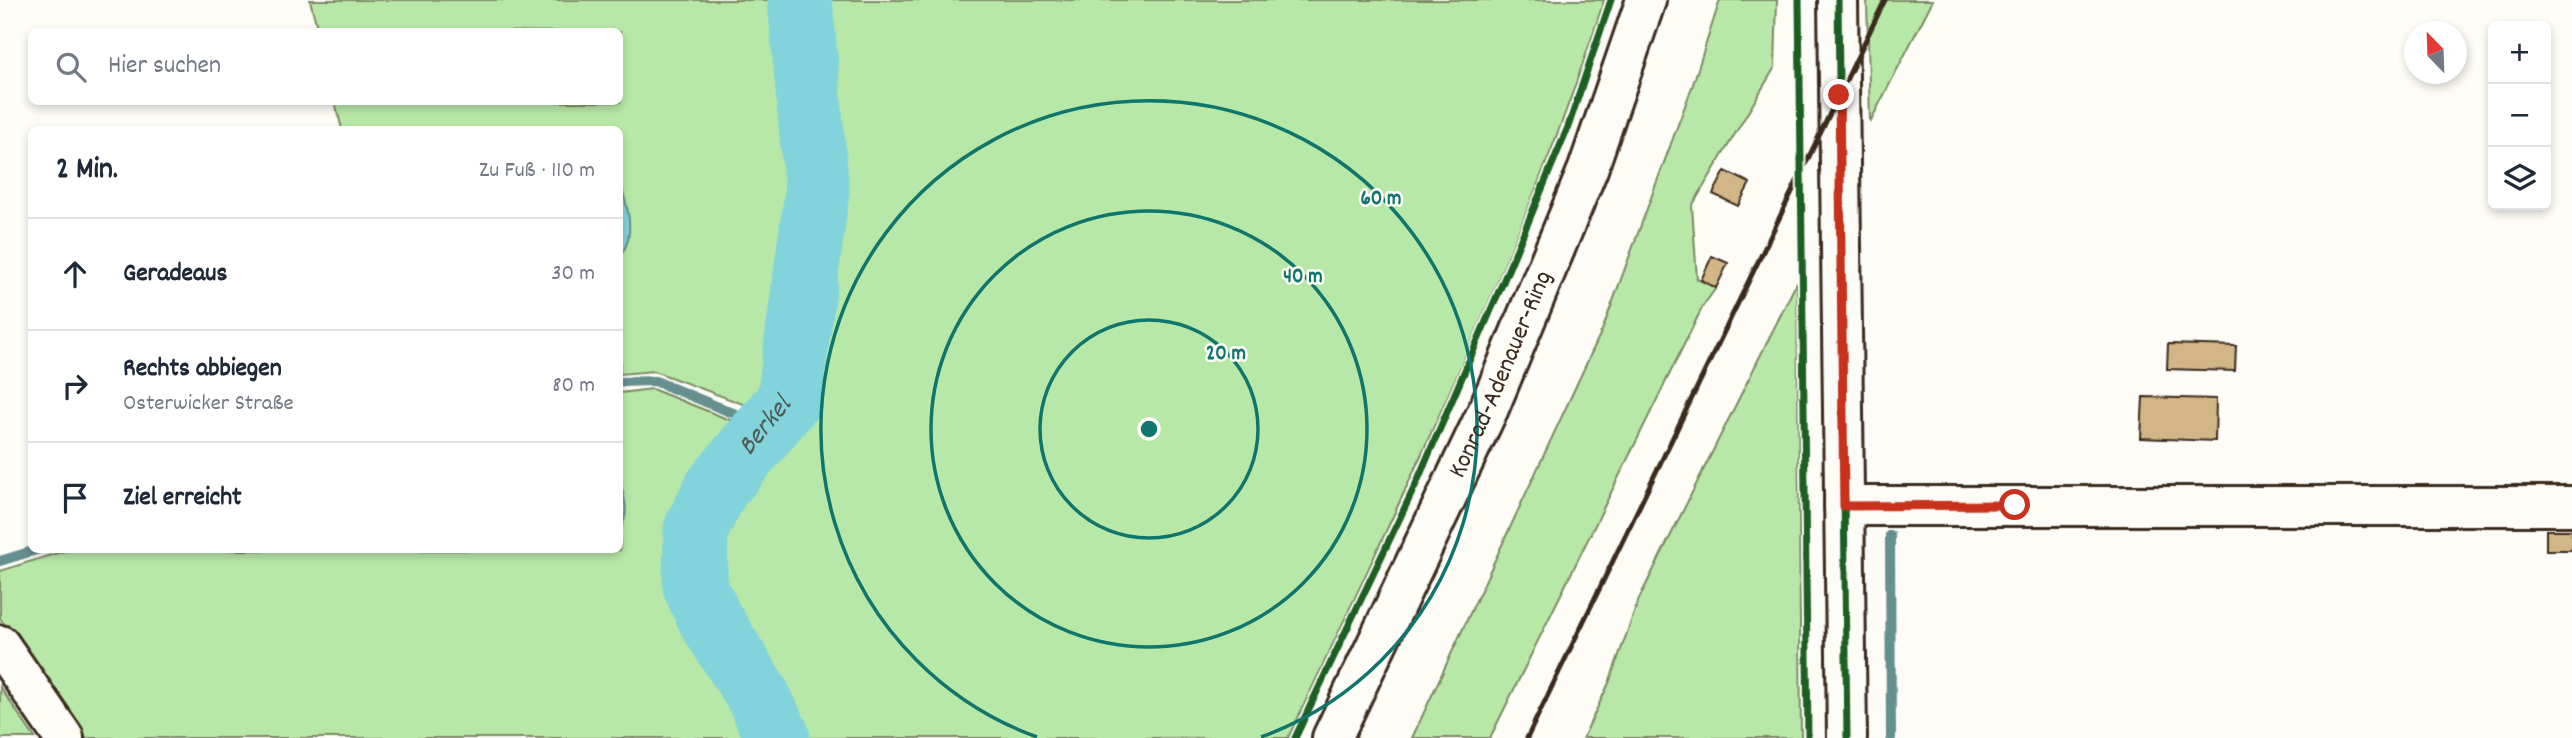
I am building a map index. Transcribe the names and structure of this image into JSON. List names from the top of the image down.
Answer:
{
  "streets": {
    "street": ["Konrad-Adenauer-Ring"]
  },
  "water": ["Berkel"],
  "north": "top left",
  "page": {
    "map_buttons": ["+", "−"],
    "search": "Hier suchen",
    "heading": ["2 Min.", "Zu Fuß · 110 m"],
    "list": [
      ["Geradeaus", "30 m"],
      ["Rechts abbiegen", "Osterwicker Straße", "80 m"],
      "Ziel erreicht"
    ]
  },
  "rings": ["60 m", "40 m", "20 m"]
}
